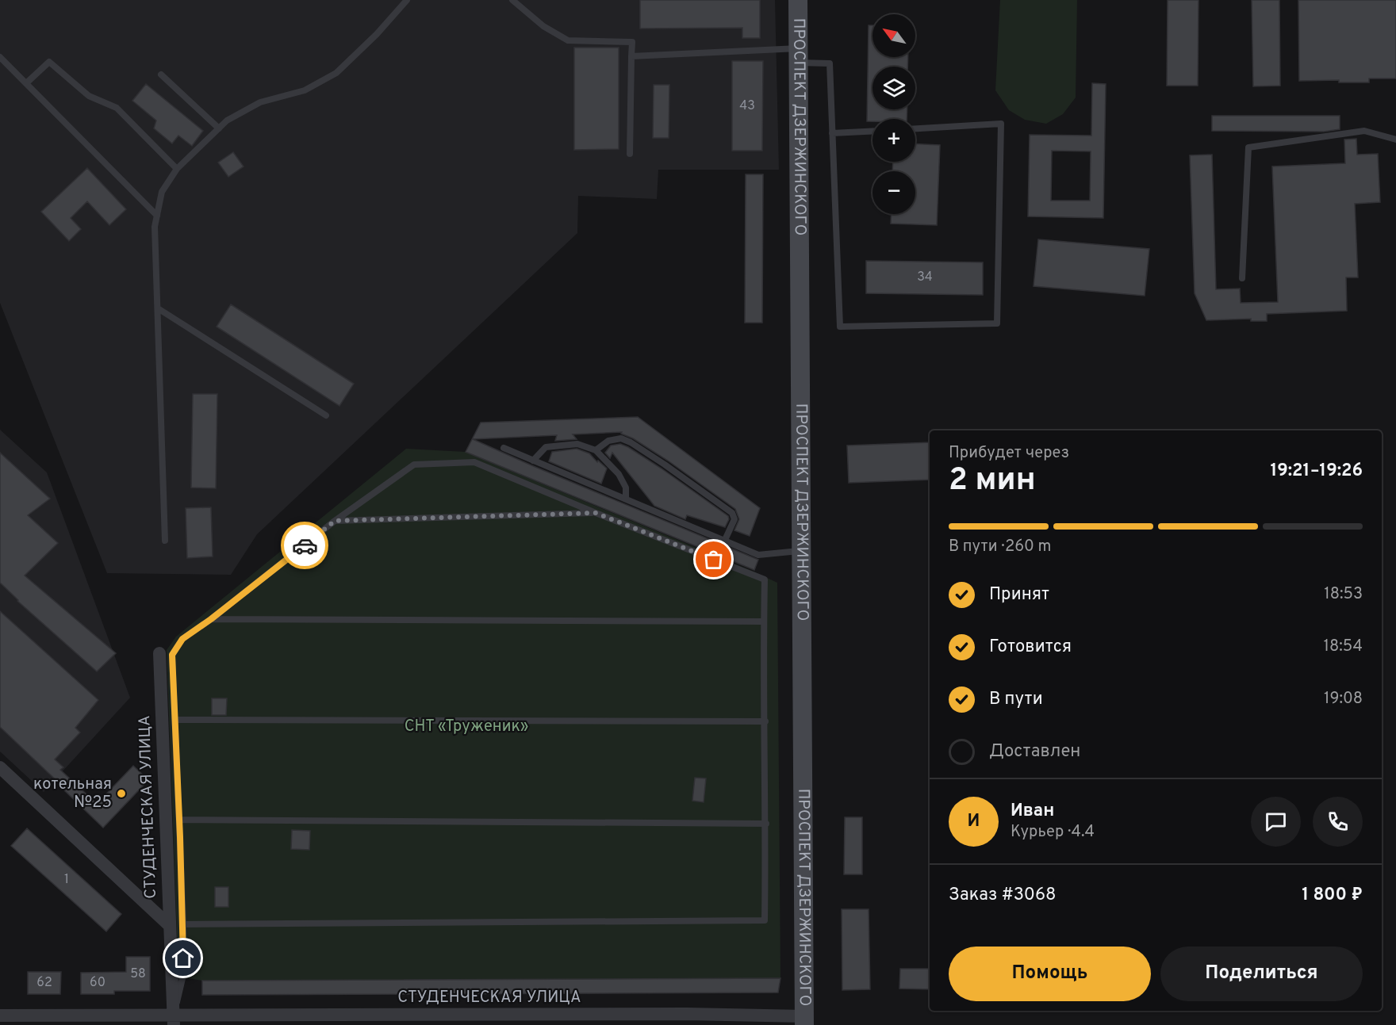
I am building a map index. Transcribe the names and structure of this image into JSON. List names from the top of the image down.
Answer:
{
  "streets": {
    "main road": ["ПРОСПЕКТ ДЗЕРЖИНСКОГО"],
    "street": ["СТУДЕНЧЕСКАЯ УЛИЦА"]
  },
  "crossings": [
    ["ПРОСПЕКТ ДЗЕРЖИНСКОГО", "СТУДЕНЧЕСКАЯ УЛИЦА"]
  ],
  "parks": ["СНТ «Труженик»"],
  "places": ["котельная №25"],
  "house_numbers": [
    "43",
    "34",
    "1",
    "58",
    "62",
    "60"
  ],
  "north": "top left",
  "page": {
    "map_buttons": ["+", "−"],
    "heading": ["2 мин", "Прибудет через", "19:21–19:26"],
    "panel": [
      "Иван",
      "Курьер · 4.4",
      "Заказ #3068",
      "1 800 ₽"
    ],
    "bar": "В пути · 260 m",
    "list": [
      ["Принят", "18:53"],
      ["Готовится", "18:54"],
      ["В пути", "19:08"],
      "Доставлен"
    ],
    "round": "И",
    "buttons": ["Помощь", "Поделиться"]
  }
}
